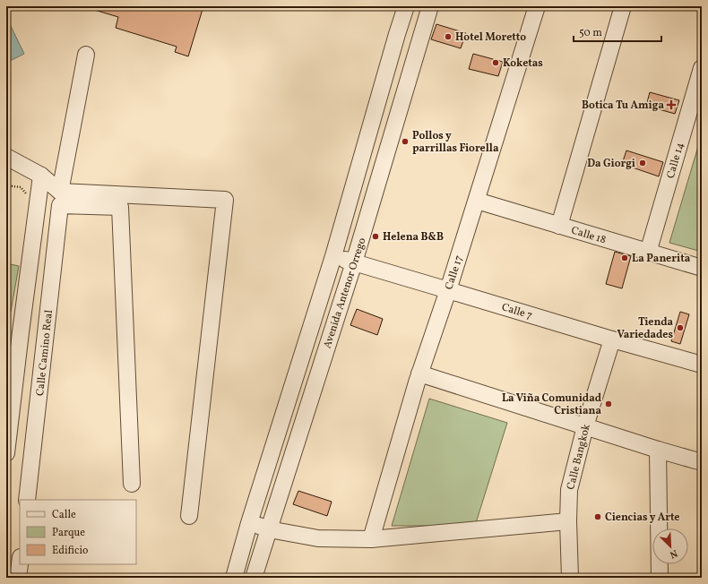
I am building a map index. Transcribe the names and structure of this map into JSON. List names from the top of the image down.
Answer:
{
  "streets": {
    "street": [
      "Calle 14",
      "Calle 18",
      "Calle 17",
      "Avenida Antenor Orrego",
      "Calle 7",
      "Calle Camino Real",
      "Calle Bangkok"
    ]
  },
  "crossings": [
    ["Calle 14", "Calle 18"],
    ["Calle 18", "Calle 17"],
    ["Calle 17", "Calle 7"],
    ["Avenida Antenor Orrego", "Calle 7"],
    ["Calle 7", "Calle Bangkok"]
  ],
  "places": {
    "other": [
      "Hotel Moretto",
      "Koketas",
      "Pollos y parrillas Fiorella",
      "Da Giorgi",
      "Helena B&B",
      "La Panerita",
      "Tienda Variedades",
      "La Viña Comunidad Cristiana",
      "Ciencias y Arte"
    ],
    "health": ["Botica Tu Amiga"]
  },
  "legend": ["Calle", "Parque", "Edificio"],
  "scale_bar": "50 m",
  "north": "bottom right"
}
